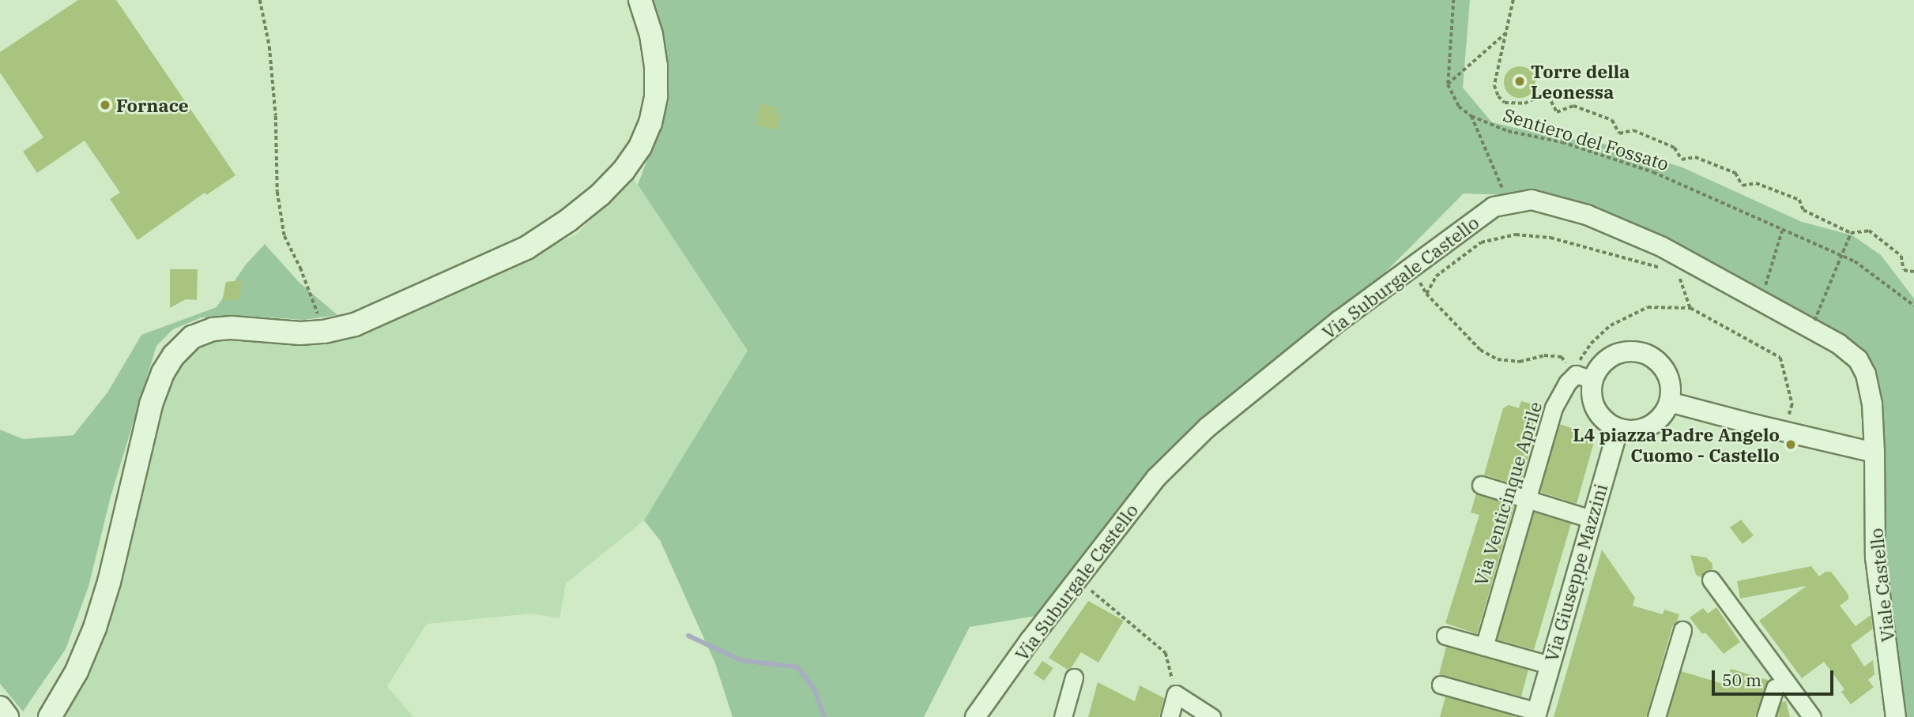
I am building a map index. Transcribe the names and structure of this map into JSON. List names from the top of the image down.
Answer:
{
  "streets": {
    "street": [
      "Via Suburgale Castello",
      "Via Venticinque Aprile",
      "Via Giuseppe Mazzini",
      "Viale Castello"
    ],
    "path": ["Sentiero del Fossato"]
  },
  "crossings": [
    ["Via Suburgale Castello", "Viale Castello"],
    ["Via Venticinque Aprile", "Via Giuseppe Mazzini"]
  ],
  "places": ["Torre della Leonessa", "Fornace", "L4 piazza Padre Angelo Cuomo - Castello"],
  "scale_bar": "50 m"
}
